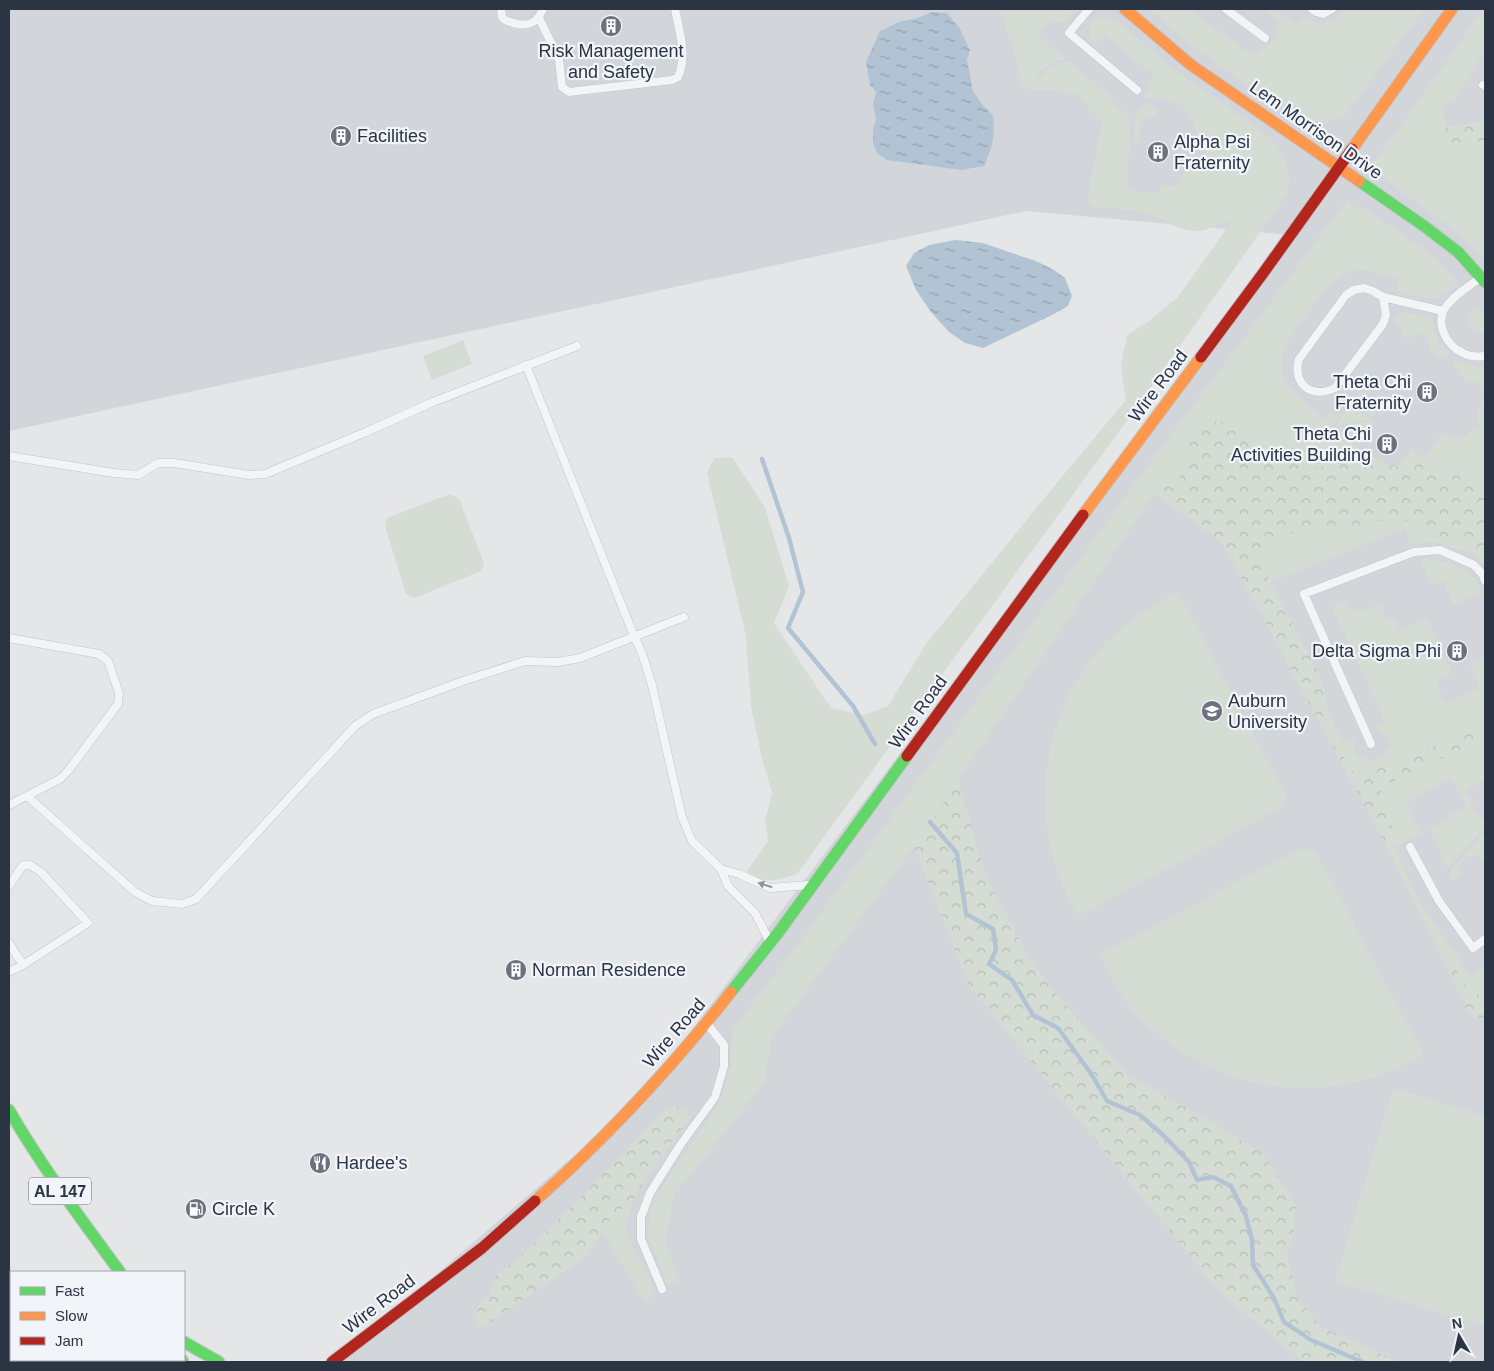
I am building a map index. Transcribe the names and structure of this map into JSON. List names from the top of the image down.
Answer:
{
  "streets": {
    "street": ["Lem Morrison Drive", "Wire Road", "AL 147"]
  },
  "crossings": [
    ["Lem Morrison Drive", "Wire Road"]
  ],
  "places": {
    "building": [
      "Risk Management and Safety",
      "Facilities",
      "Alpha Psi Fraternity",
      "Theta Chi Fraternity",
      "Theta Chi Activities Building",
      "Delta Sigma Phi",
      "Norman Residence"
    ],
    "school or university": ["Auburn University"],
    "restaurant": ["Hardee's"],
    "fuel station": ["Circle K"]
  },
  "legend": ["Fast", "Slow", "Jam"],
  "north": "top"
}
